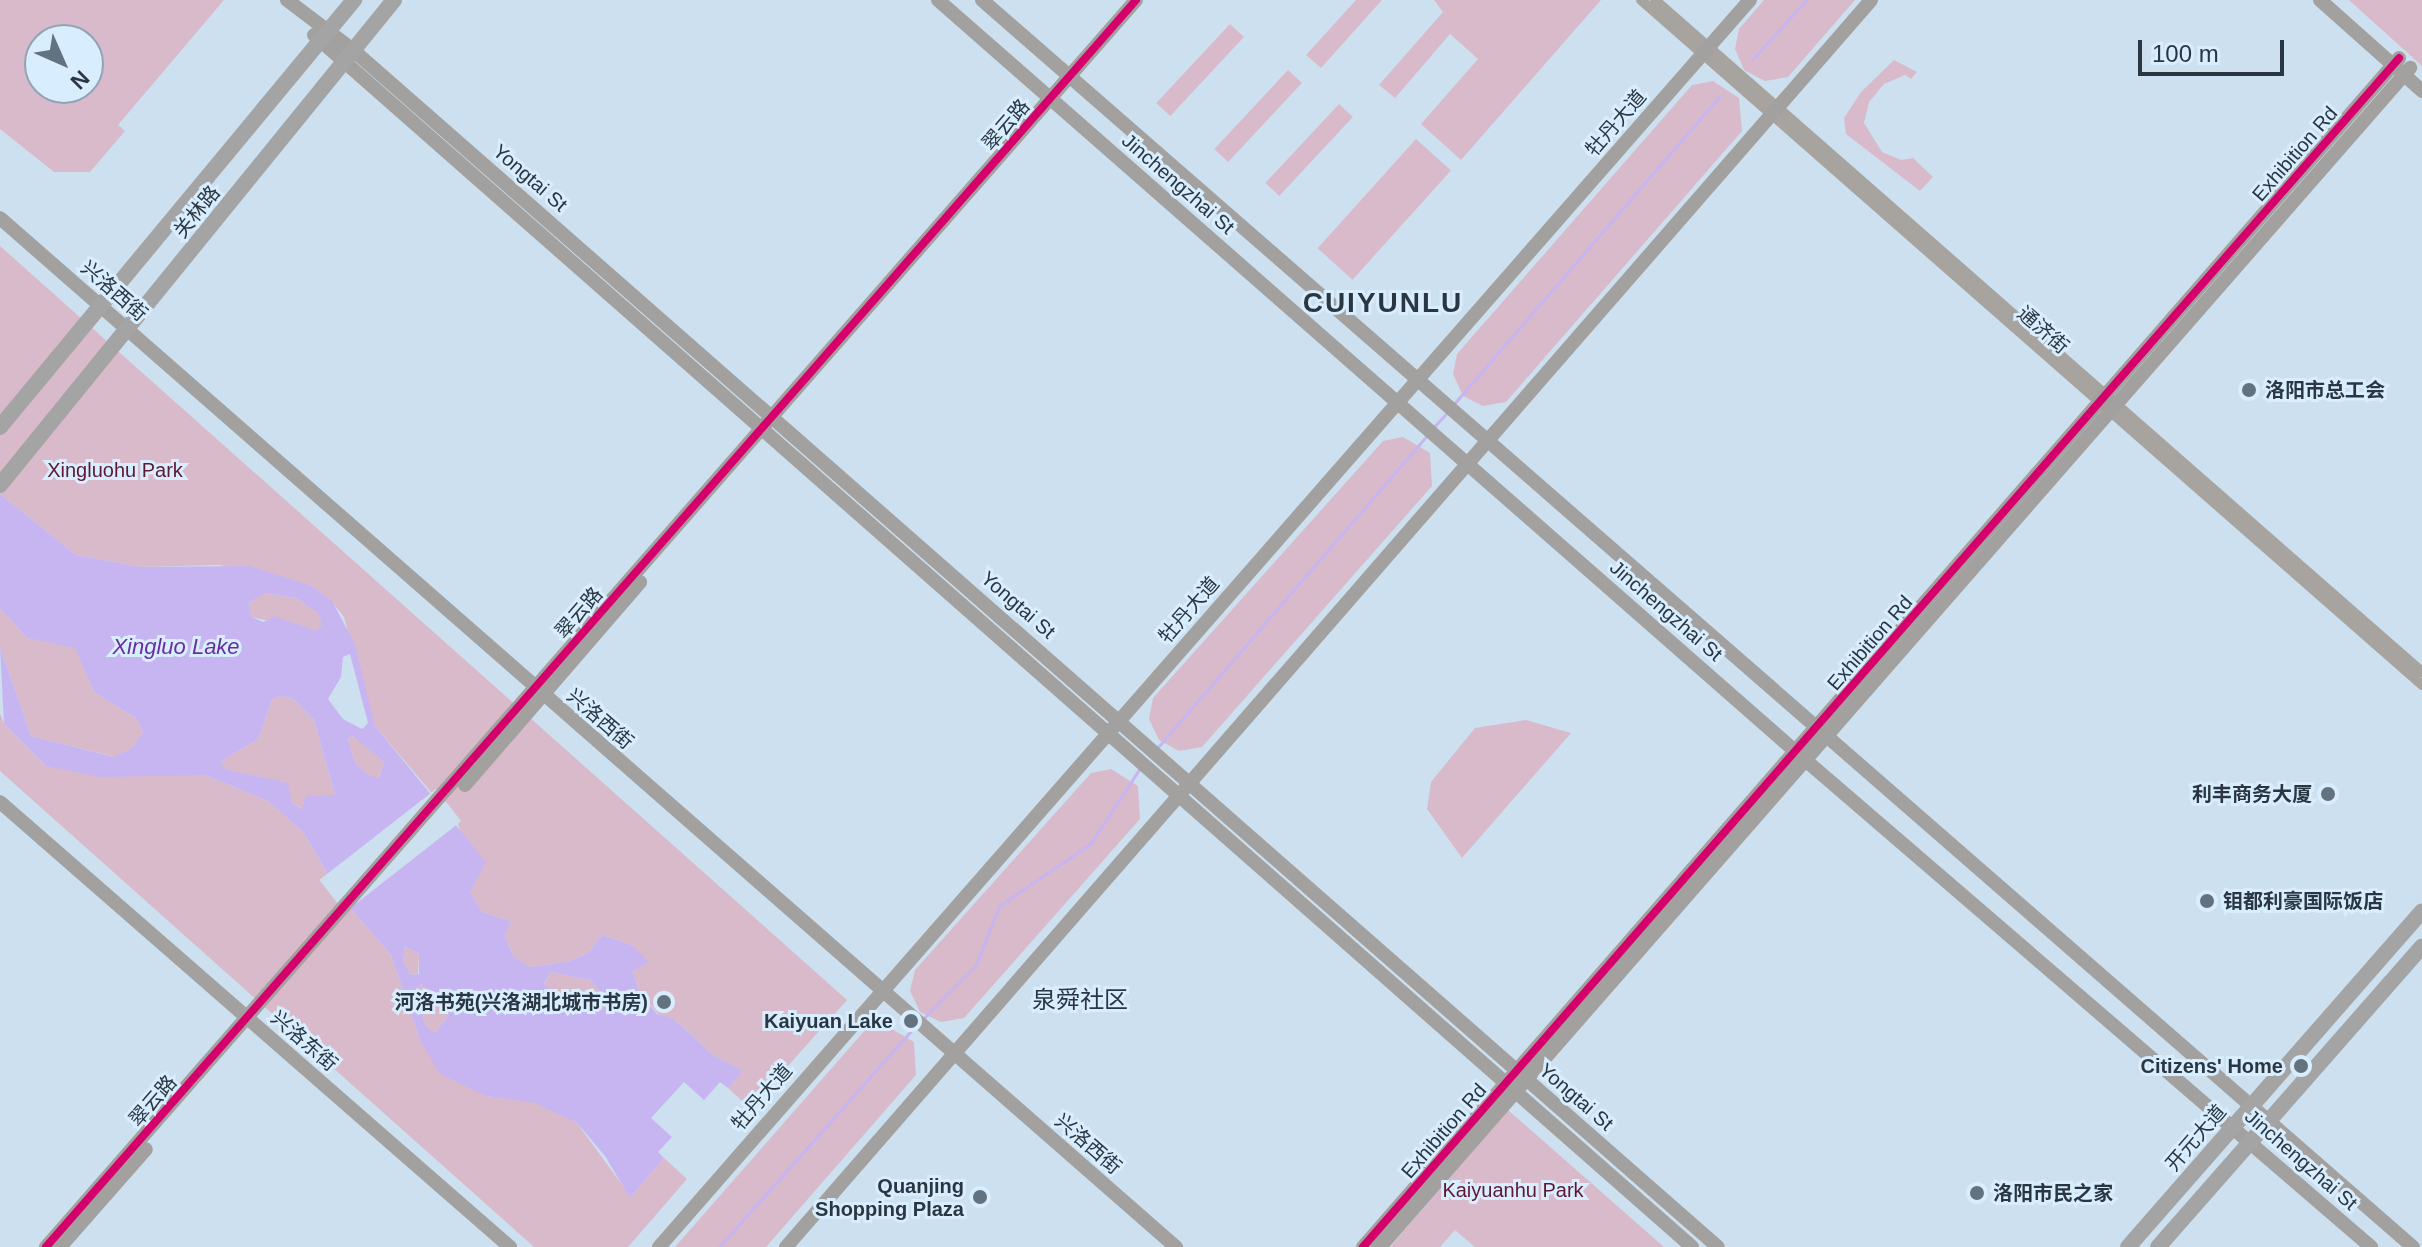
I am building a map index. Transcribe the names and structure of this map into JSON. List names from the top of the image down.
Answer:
{
  "streets": {
    "main road": [
      "牡丹大道",
      "翠云路",
      "Exhibition Rd",
      "Yongtai St",
      "Jinchengzhai St",
      "关林路",
      "兴洛西街",
      "兴洛东街",
      "开元大道"
    ],
    "street": ["通济街"]
  },
  "crossings": [
    ["牡丹大道", "Yongtai St"],
    ["牡丹大道", "Jinchengzhai St"],
    ["牡丹大道", "兴洛西街"],
    ["牡丹大道", "通济街"],
    ["翠云路", "Yongtai St"],
    ["翠云路", "Jinchengzhai St"],
    ["翠云路", "兴洛西街"],
    ["翠云路", "兴洛东街"],
    ["Exhibition Rd", "Yongtai St"],
    ["Exhibition Rd", "Jinchengzhai St"],
    ["Exhibition Rd", "通济街"],
    ["Yongtai St", "关林路"],
    ["Jinchengzhai St", "开元大道"],
    ["关林路", "兴洛西街"]
  ],
  "districts": ["CUIYUNLU", "泉舜社区"],
  "water": ["Xingluo Lake"],
  "parks": ["Xingluohu Park", "Kaiyuanhu Park"],
  "places": [
    "洛阳市总工会",
    "利丰商务大厦",
    "钼都利豪国际饭店",
    "河洛书苑(兴洛湖北城市书房)",
    "Kaiyuan Lake",
    "Citizens' Home",
    "洛阳市民之家",
    "Quanjing Shopping Plaza"
  ],
  "scale_bar": "100 m",
  "north": "bottom right"
}
